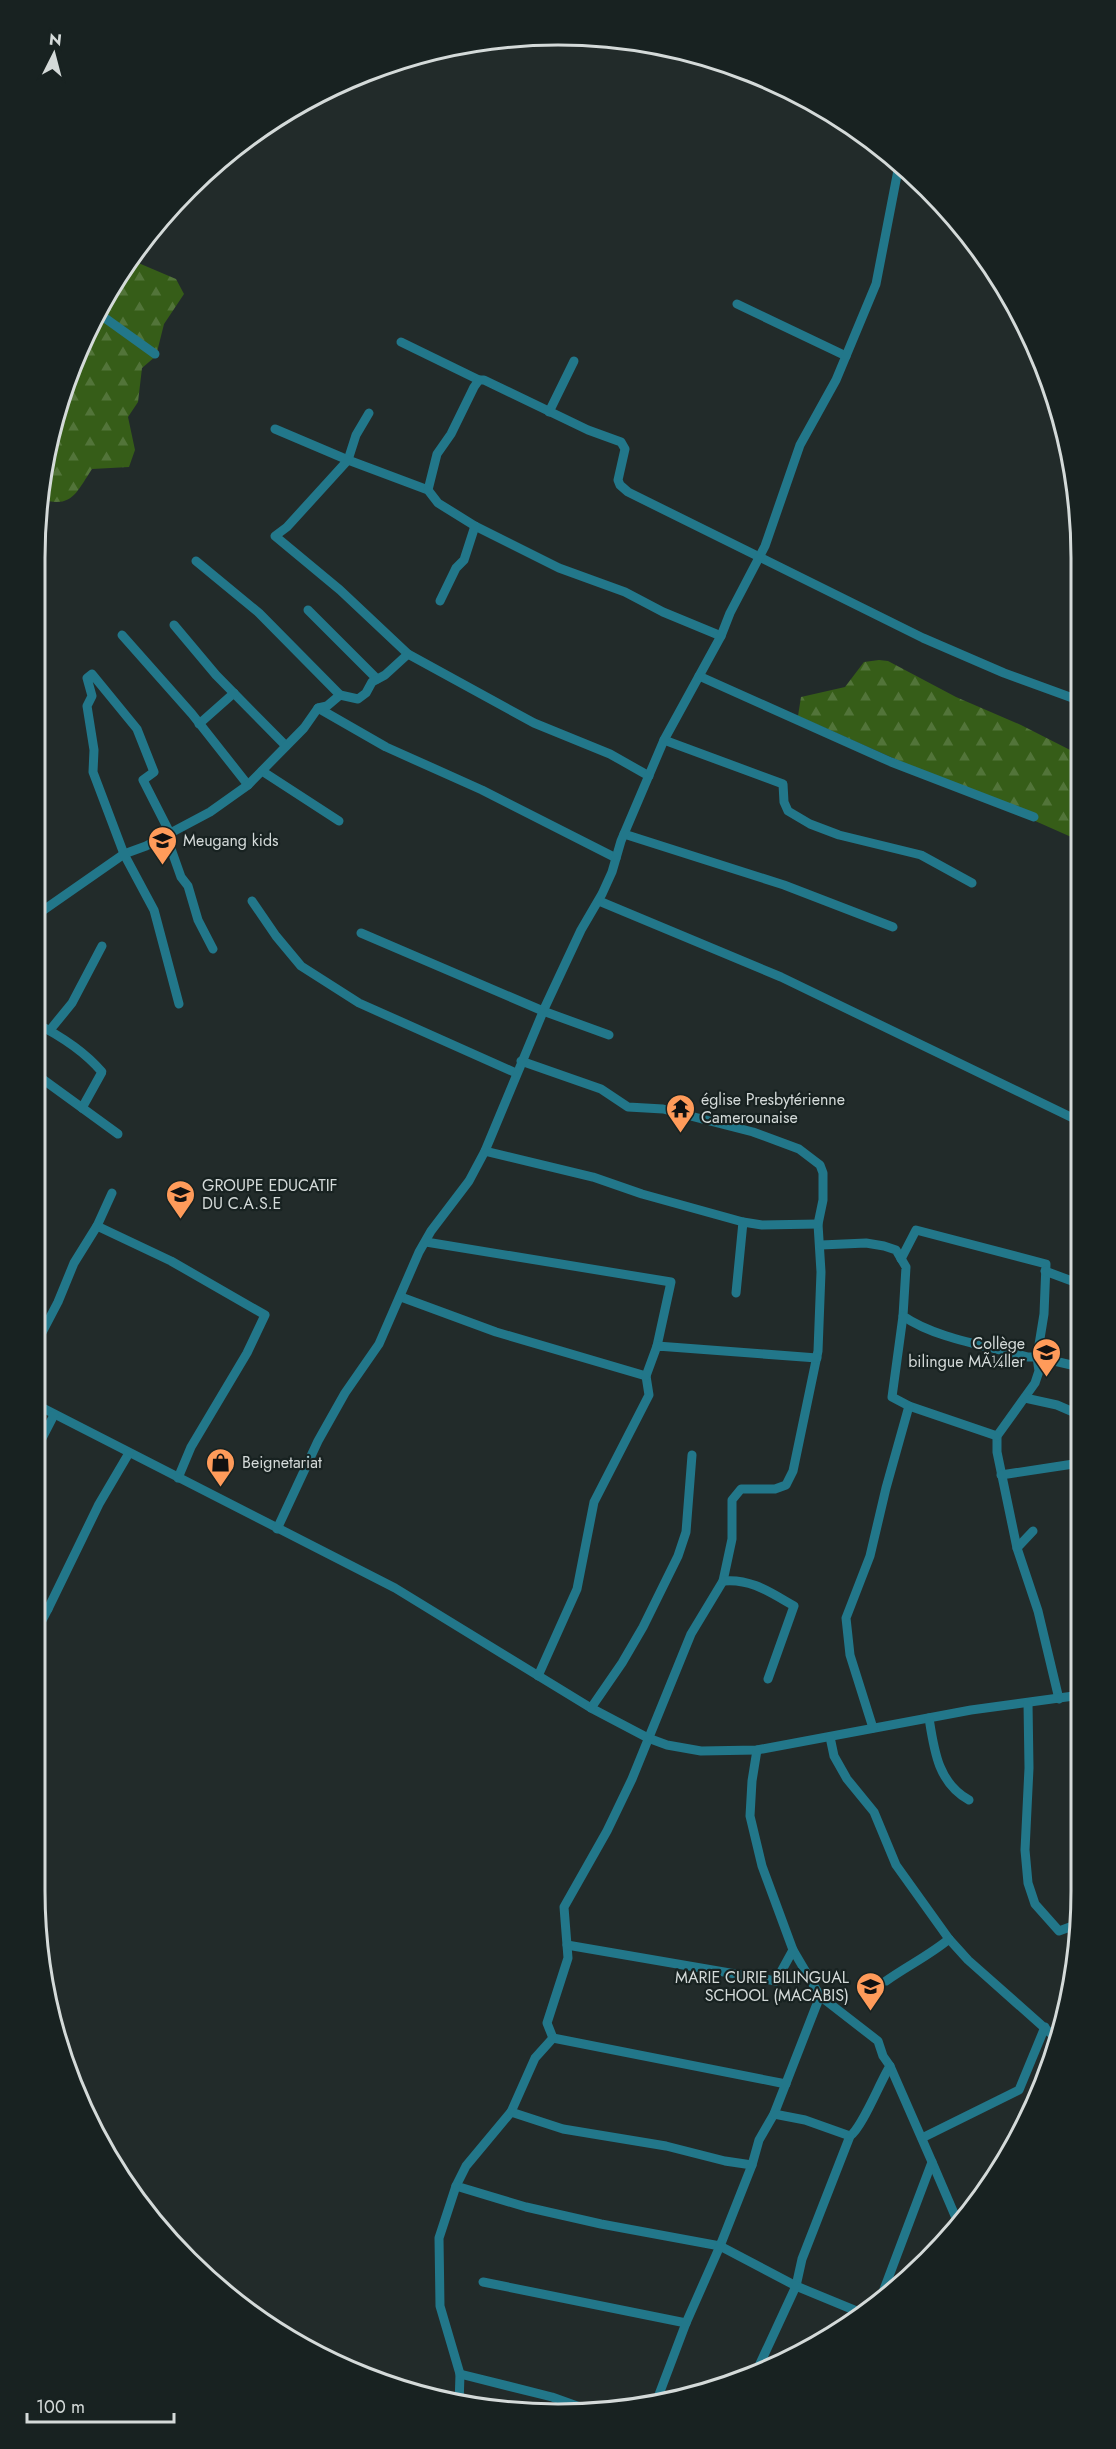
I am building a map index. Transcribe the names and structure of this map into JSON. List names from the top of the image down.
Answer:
{
  "places": {
    "school or university": [
      "Meugang kids",
      "GROUPE EDUCATIF DU C.A.S.E",
      "Collège bilingue MÃ¼ller",
      "MARIE CURIE BILINGUAL SCHOOL (MACABIS)"
    ],
    "temple": ["église Presbytérienne Camerounaise"],
    "shop": ["Beignetariat"]
  },
  "scale_bar": "100 m",
  "north": "top"
}
